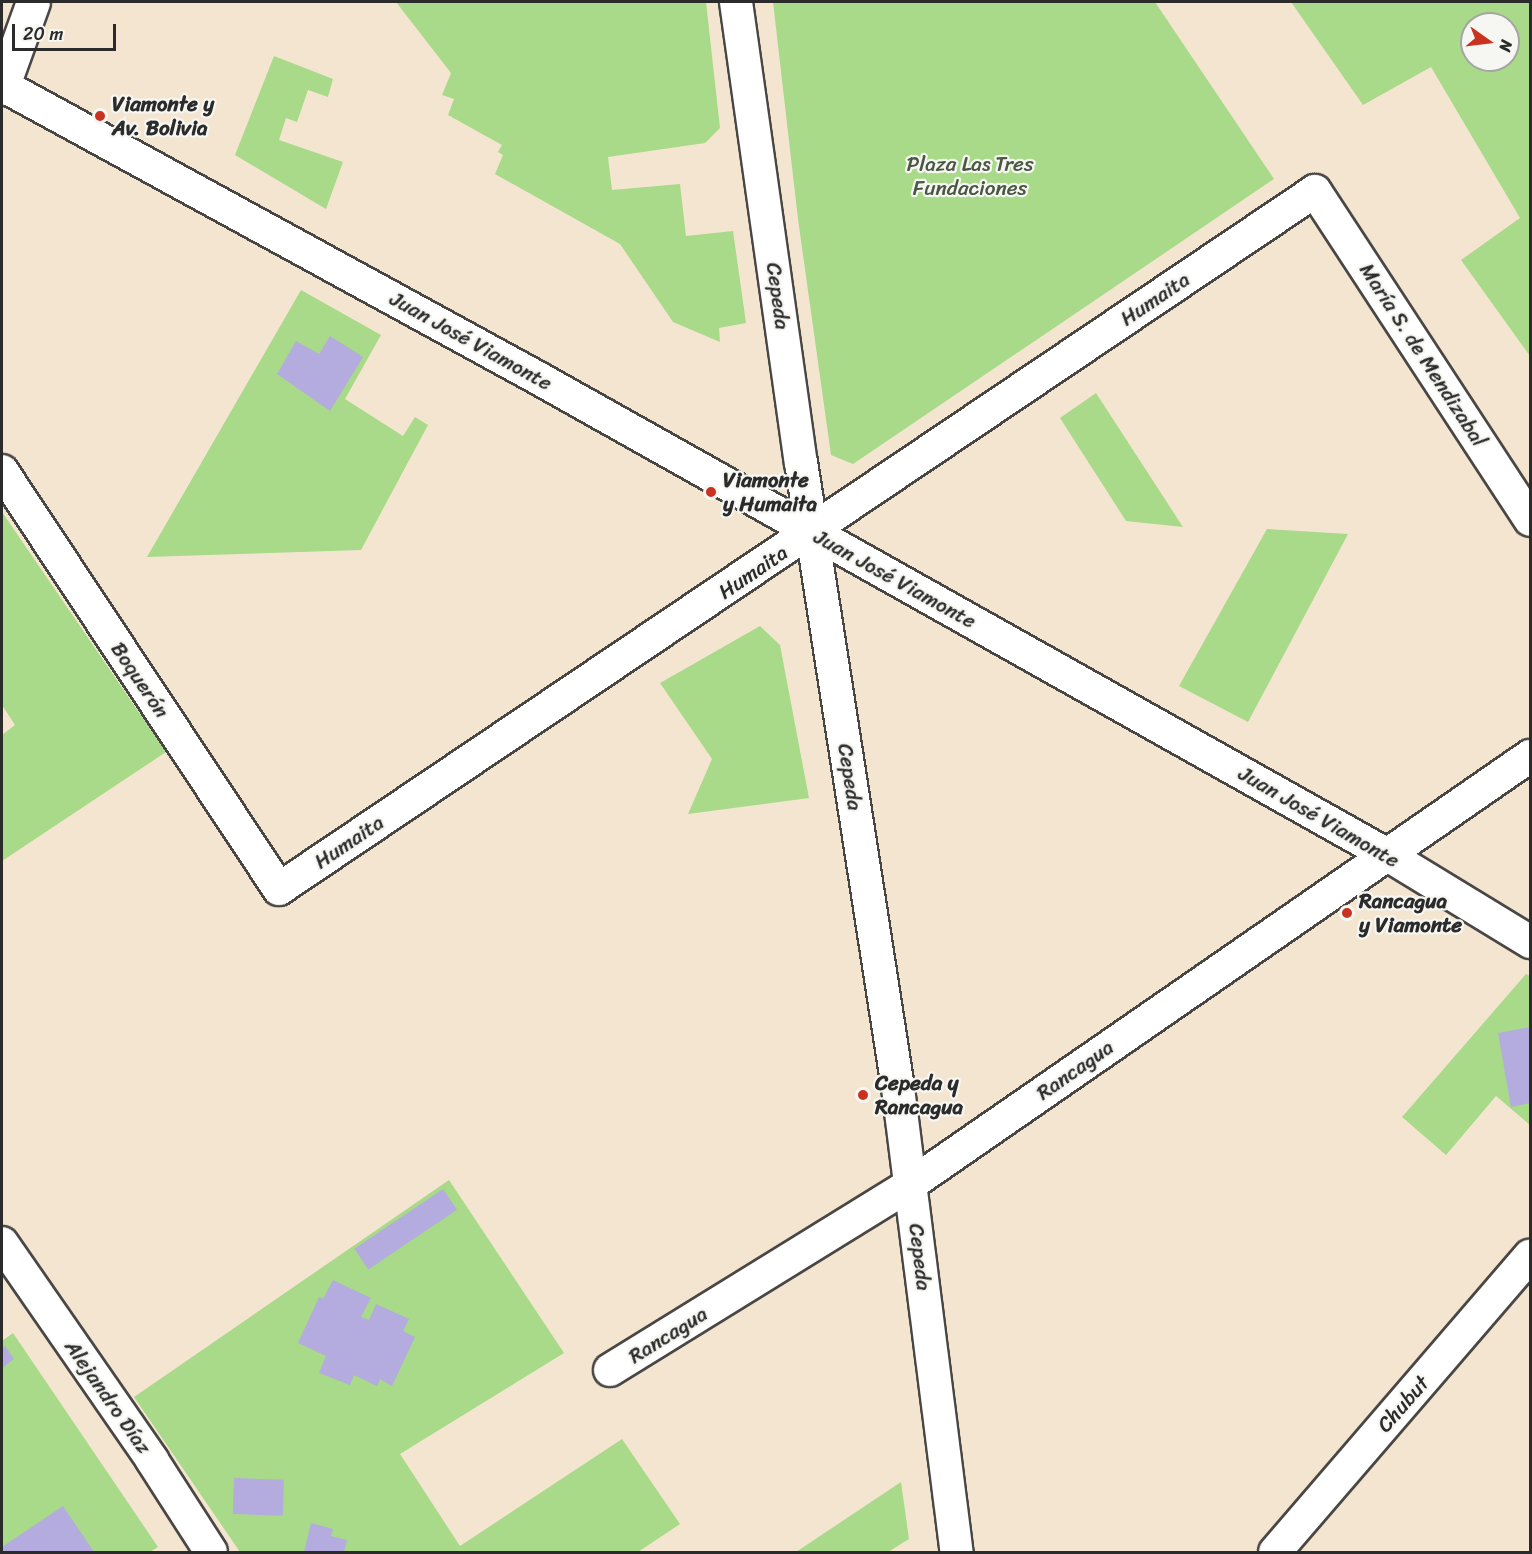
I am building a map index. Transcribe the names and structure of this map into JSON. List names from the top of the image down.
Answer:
{
  "streets": {
    "street": [
      "Cepeda",
      "Humaita",
      "Juan José Viamonte",
      "María S. de Mendizabal",
      "Boquerón",
      "Rancagua",
      "Alejandro Díaz",
      "Chubut"
    ]
  },
  "crossings": [
    ["Cepeda", "Humaita"],
    ["Cepeda", "Juan José Viamonte"],
    ["Cepeda", "Rancagua"],
    ["Humaita", "Juan José Viamonte"],
    ["Humaita", "María S. de Mendizabal"],
    ["Humaita", "Boquerón"],
    ["Juan José Viamonte", "Rancagua"]
  ],
  "parks": ["Plaza Las Tres Fundaciones"],
  "places": [
    "Viamonte y Av. Bolivia",
    "Viamonte y Humaita",
    "Rancagua y Viamonte",
    "Cepeda y Rancagua"
  ],
  "scale_bar": "20 m",
  "north": "right"
}
